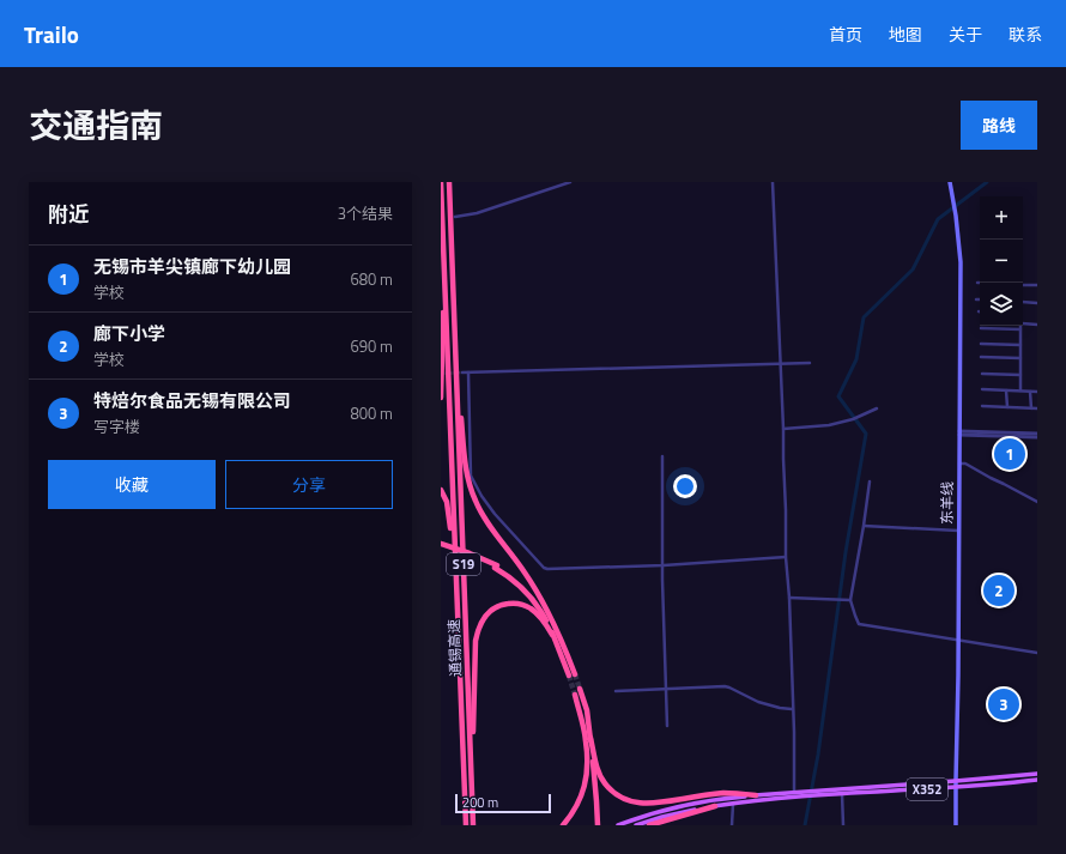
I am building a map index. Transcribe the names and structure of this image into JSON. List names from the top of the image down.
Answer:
{
  "streets": {
    "highway": ["S19", "通锡高速"],
    "main road": ["东羊线", "X352"]
  },
  "crossings": [
    ["东羊线", "X352"]
  ],
  "scale_bar": "200 m",
  "page": {
    "header": "Trailo",
    "nav": [
      "首页",
      "地图",
      "关于",
      "联系"
    ],
    "title": "交通指南",
    "buttons": [
      "路线",
      ["收藏", "分享"]
    ],
    "heading": ["附近", "3个结果"],
    "map_buttons": ["+", "−"],
    "list": [
      {
        "mark": "1",
        "name": "无锡市羊尖镇廊下幼儿园",
        "note": "学校",
        "value": "680 m"
      },
      {
        "mark": "2",
        "name": "廊下小学",
        "note": "学校",
        "value": "690 m"
      },
      {
        "mark": "3",
        "name": "特焙尔食品无锡有限公司",
        "note": "写字楼",
        "value": "800 m"
      }
    ],
    "pins": ["1", "2", "3"],
    "scale": "200 m"
  }
}
